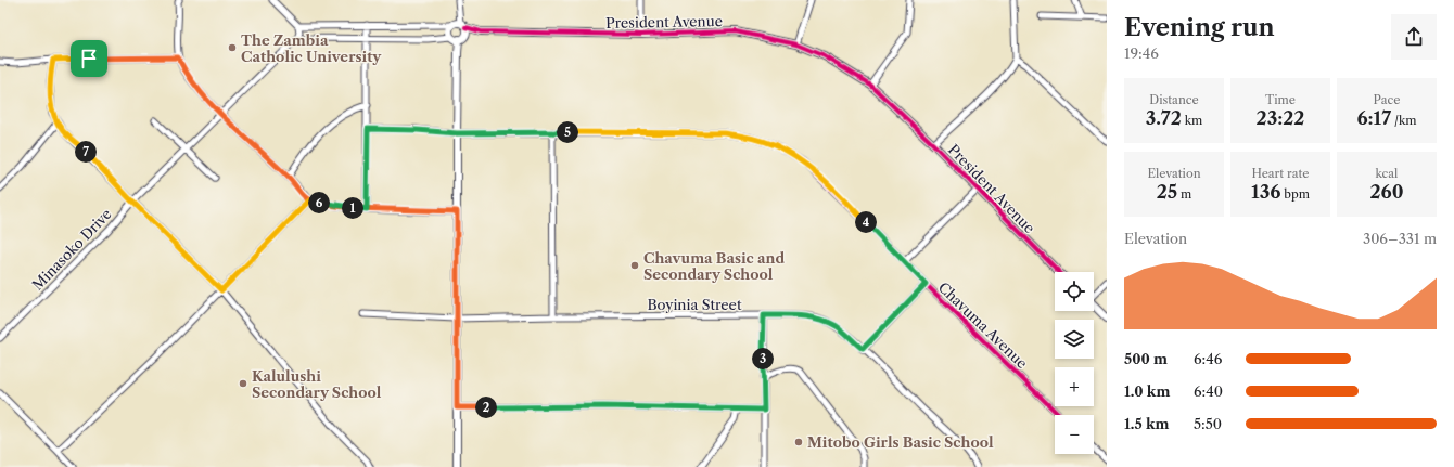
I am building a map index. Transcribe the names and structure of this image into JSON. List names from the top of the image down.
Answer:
{
  "streets": {
    "street": [
      "President Avenue",
      "Minasoko Drive",
      "Boyinia Street",
      "Chavuma Avenue"
    ]
  },
  "places": [
    "The Zambia Catholic University",
    "Chavuma Basic and Secondary School",
    "Kalulushi Secondary School",
    "Mitobo Girls Basic School"
  ],
  "page": {
    "heading": ["Evening run", "19:46"],
    "stats": [
      ["Distance", "3.72 km"],
      ["Time", "23:22"],
      ["Pace", "6:17 /km"],
      ["Elevation", "25 m"],
      ["Heart rate", "136 bpm"],
      ["kcal", "260"]
    ],
    "pins": [
      "5",
      "7",
      "6",
      "1",
      "4",
      "3",
      "2"
    ],
    "chart": ["Elevation", "306–331 m"],
    "map_buttons": ["+", "−"],
    "list": [
      {
        "name": "500 m",
        "note": "6:46"
      },
      {
        "name": "1.0 km",
        "note": "6:40"
      },
      {
        "name": "1.5 km",
        "note": "5:50"
      }
    ]
  }
}
